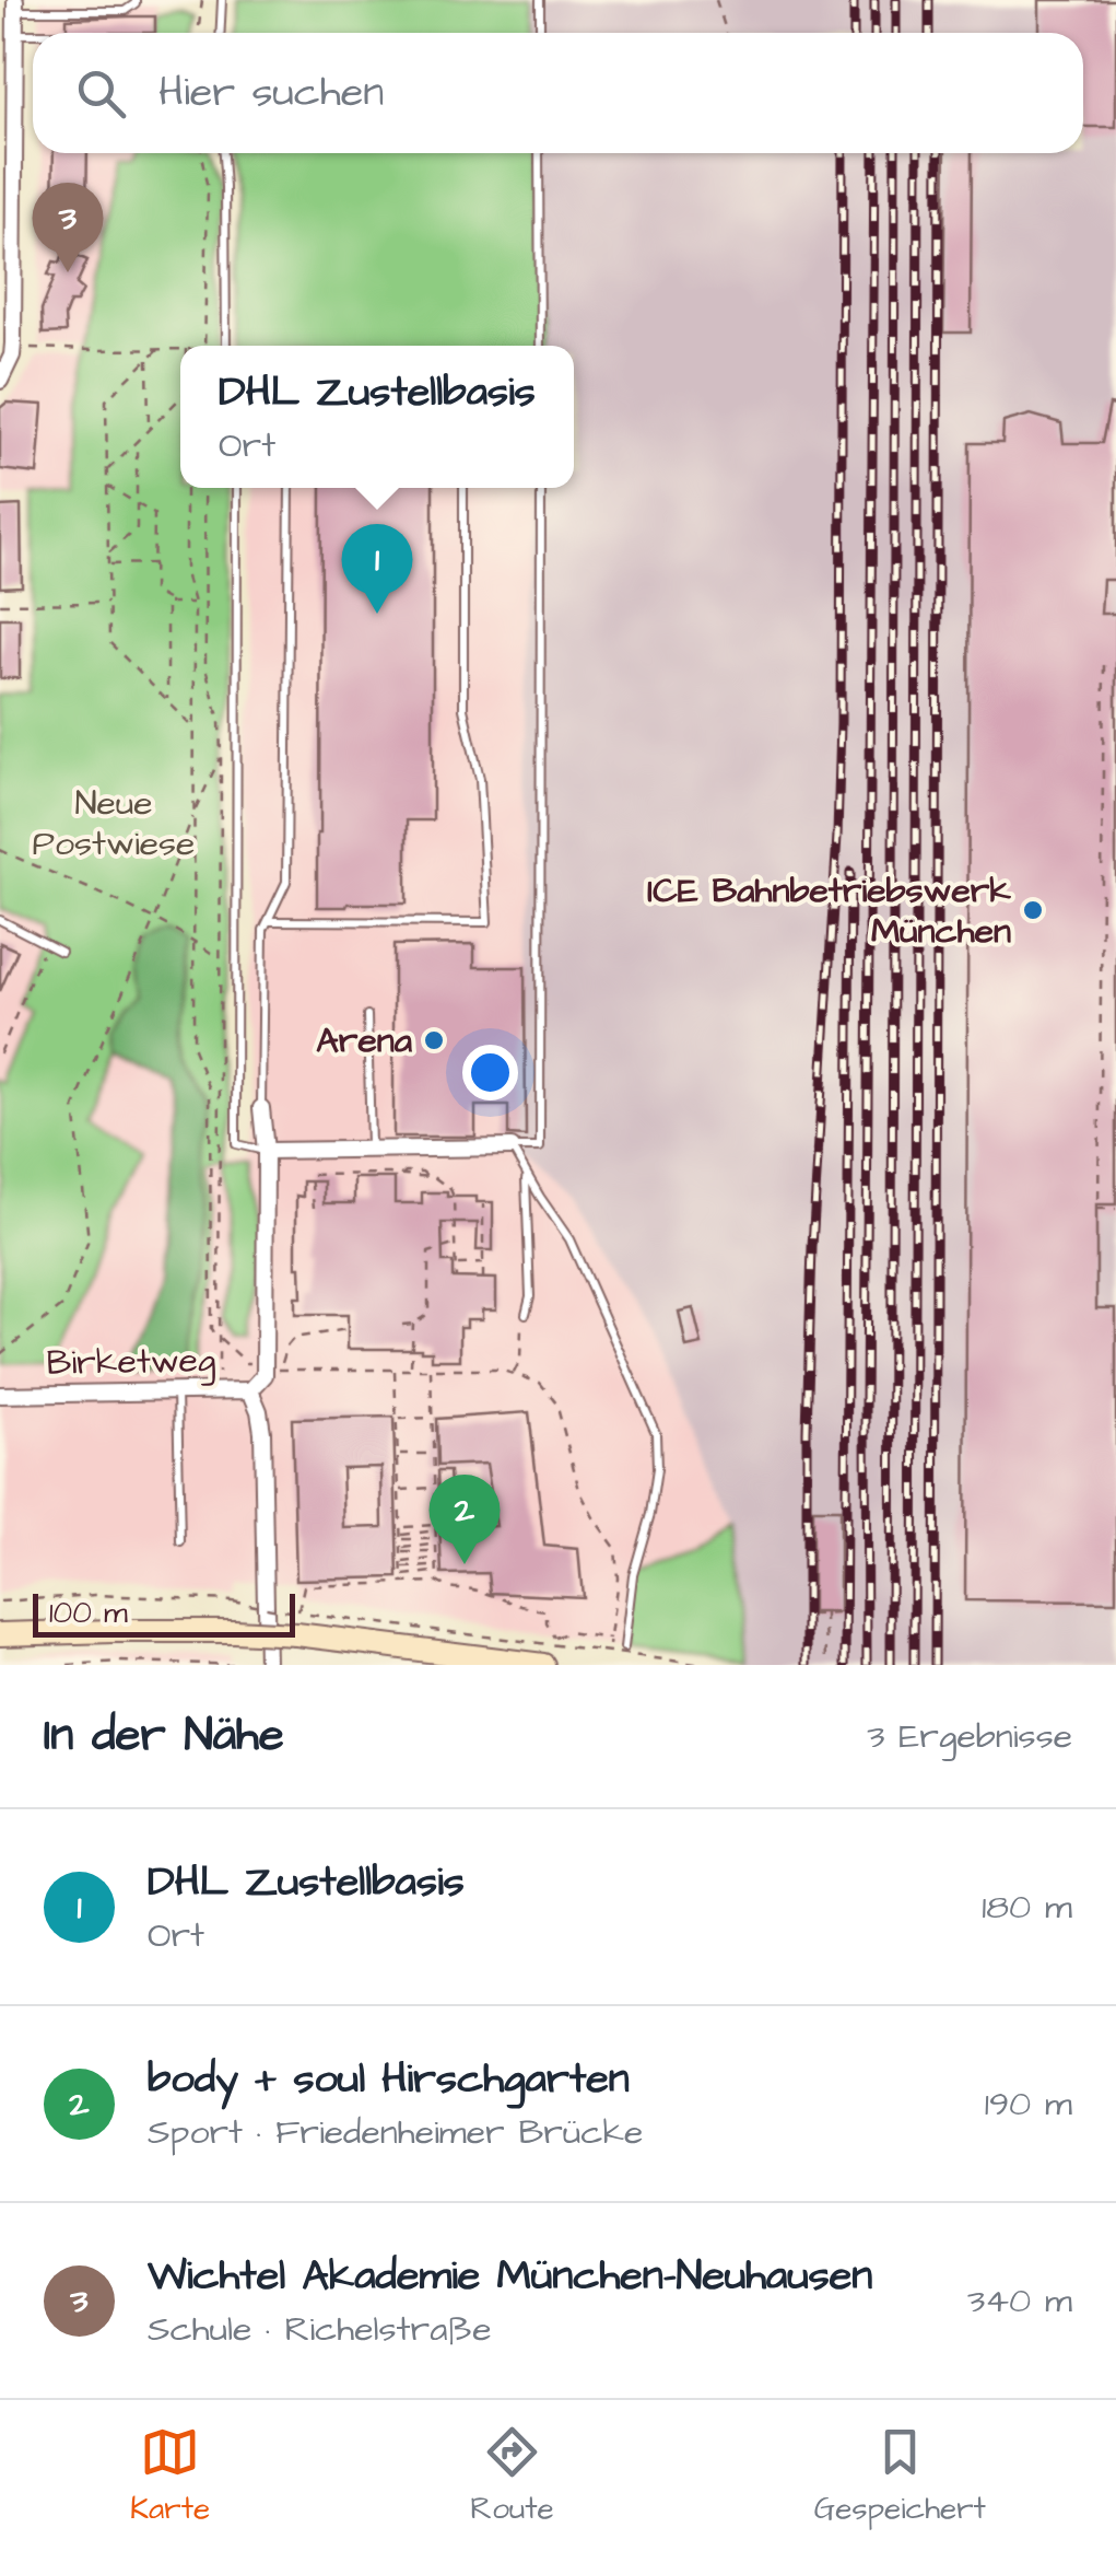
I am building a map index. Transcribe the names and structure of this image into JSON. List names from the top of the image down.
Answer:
{
  "streets": {
    "street": ["Birketweg"]
  },
  "parks": ["Neue Postwiese"],
  "places": ["ICE Bahnbetriebswerk München", "Arena"],
  "scale_bar": "100 m",
  "page": {
    "search": "Hier suchen",
    "pins": ["3", "1", "2"],
    "popup": ["DHL Zustellbasis", "Ort"],
    "scale": "100 m",
    "heading": ["In der Nähe", "3 Ergebnisse"],
    "list": [
      {
        "mark": "1",
        "name": "DHL Zustellbasis",
        "note": "Ort",
        "value": "180 m"
      },
      {
        "mark": "2",
        "name": "body + soul Hirschgarten",
        "note": "Sport · Friedenheimer Brücke",
        "value": "190 m"
      },
      {
        "mark": "3",
        "name": "Wichtel Akademie München-Neuhausen",
        "note": "Schule · Richelstraße",
        "value": "340 m"
      }
    ],
    "nav": ["Karte", "Route", "Gespeichert"]
  }
}
